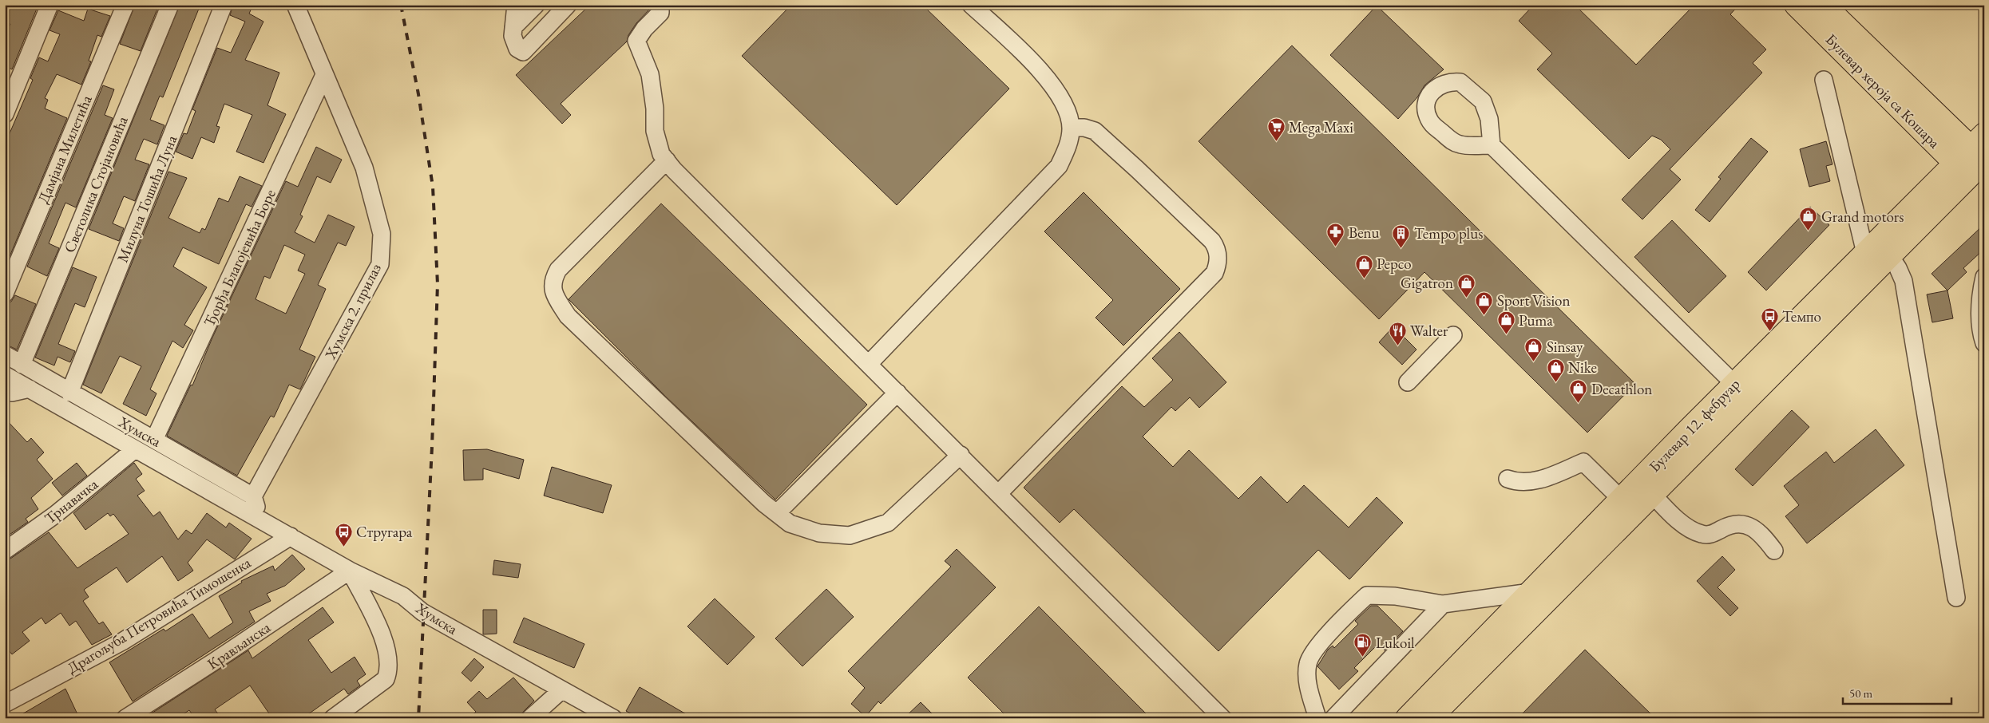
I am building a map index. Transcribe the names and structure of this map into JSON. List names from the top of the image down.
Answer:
{
  "streets": {
    "main road": ["Булевар хероја са Кошара", "Булевар 12. фебруар"],
    "street": [
      "Дамјана Милетића",
      "Светолика Стојановића",
      "Милуна Тошића Луна",
      "Ђорђа Благојевића Боре",
      "Хумска 2. прилаз",
      "Хумска",
      "Трнавачка",
      "Драгољуба Петровића Тимошенка",
      "Крављанска"
    ]
  },
  "crossings": [
    ["Булевар хероја са Кошара", "Булевар 12. фебруар"],
    ["Светолика Стојановића", "Хумска"],
    ["Милуна Тошића Луна", "Хумска"],
    ["Ђорђа Благојевића Боре", "Хумска 2. прилаз"],
    ["Ђорђа Благојевића Боре", "Хумска"],
    ["Хумска 2. прилаз", "Хумска"],
    ["Хумска", "Трнавачка"],
    ["Хумска", "Драгољуба Петровића Тимошенка"],
    ["Хумска", "Крављанска"]
  ],
  "places": {
    "supermarket": ["Mega Maxi"],
    "shop": [
      "Grand motors",
      "Pepco",
      "Gigatron",
      "Sport Vision",
      "Puma",
      "Sinsay",
      "Nike",
      "Decathlon"
    ],
    "pharmacy": ["Benu"],
    "building": ["Tempo plus"],
    "bus stop": ["Темпо", "Стругара"],
    "restaurant": ["Walter"],
    "fuel station": ["Lukoil"]
  },
  "scale_bar": "50 m"
}
